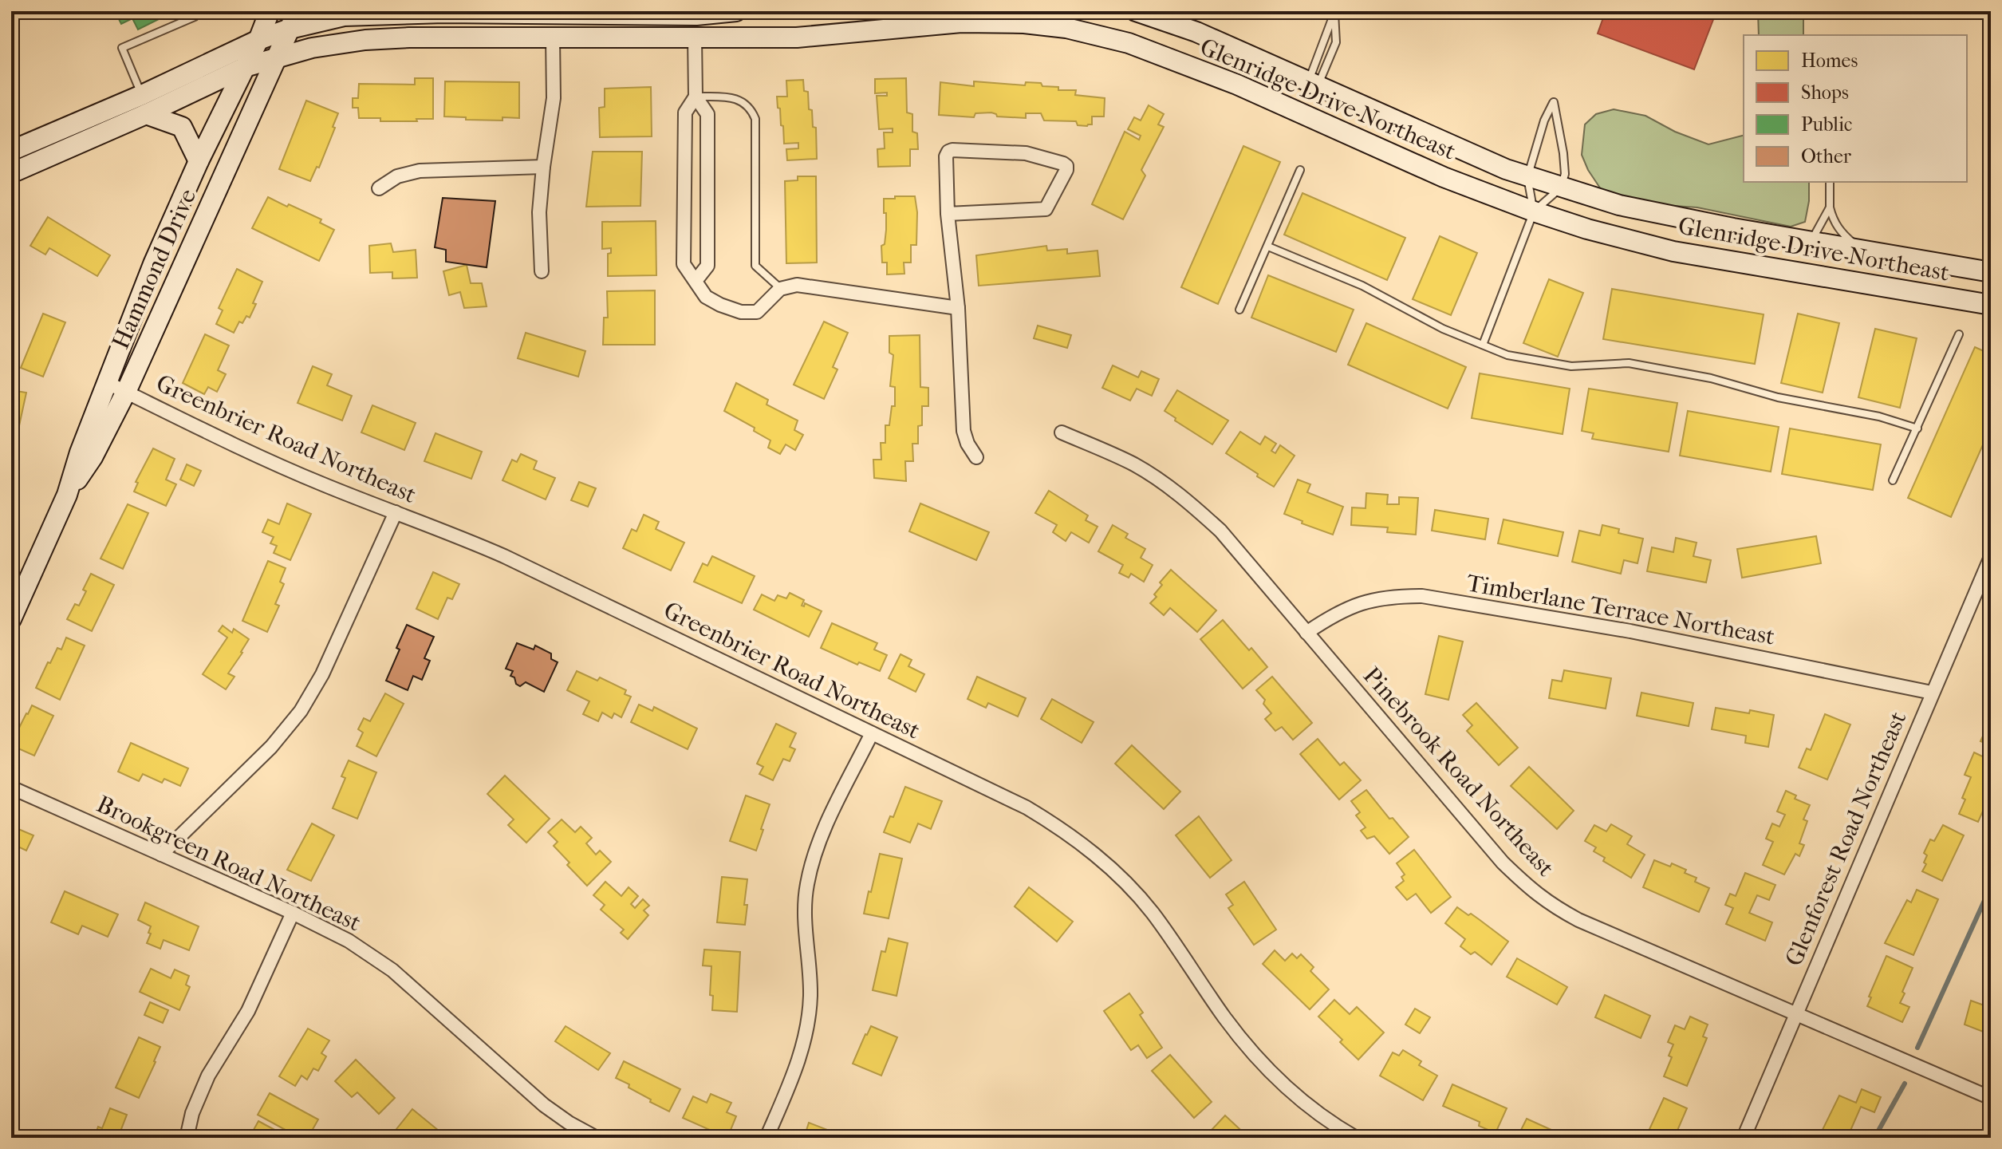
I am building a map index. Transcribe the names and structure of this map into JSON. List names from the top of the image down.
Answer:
{
  "streets": {
    "main road": ["Glenridge Drive Northeast", "Hammond Drive"],
    "street": [
      "Greenbrier Road Northeast",
      "Timberlane Terrace Northeast",
      "Pinebrook Road Northeast",
      "Glenforest Road Northeast",
      "Brookgreen Road Northeast"
    ]
  },
  "crossings": [
    ["Glenridge Drive Northeast", "Hammond Drive"],
    ["Hammond Drive", "Greenbrier Road Northeast"],
    ["Timberlane Terrace Northeast", "Pinebrook Road Northeast"],
    ["Timberlane Terrace Northeast", "Glenforest Road Northeast"],
    ["Pinebrook Road Northeast", "Glenforest Road Northeast"]
  ],
  "legend": [
    "Homes",
    "Shops",
    "Public",
    "Other"
  ]
}
